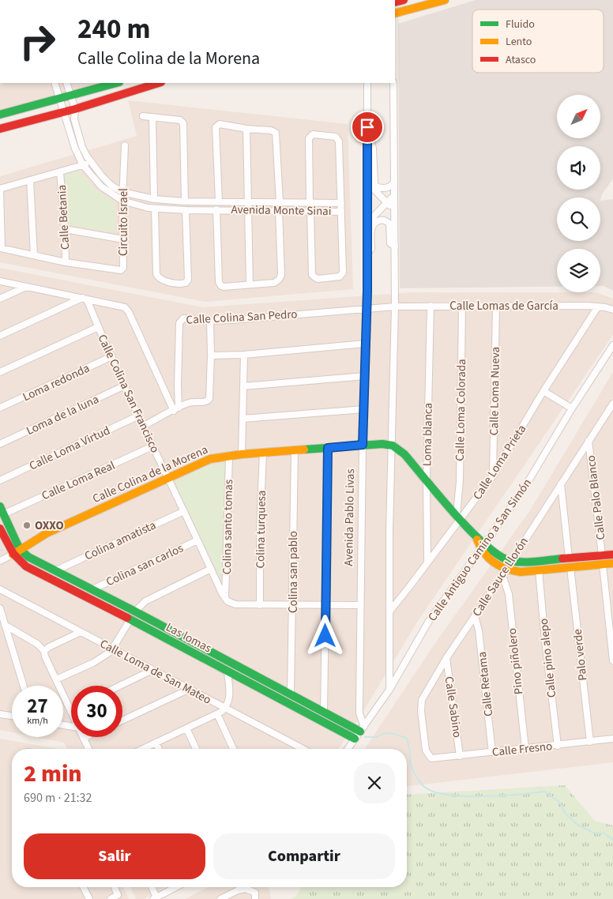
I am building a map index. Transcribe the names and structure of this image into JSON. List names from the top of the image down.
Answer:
{
  "streets": {
    "street": [
      "Avenida Monte Sinai",
      "Calle Betania",
      "Circuito Israel",
      "Calle Lomas de García",
      "Calle Colina San Pedro",
      "Loma redonda",
      "Calle Loma Nueva",
      "Calle Colina San Francisco",
      "Calle Loma Colorada",
      "Loma de la luna",
      "Loma blanca",
      "Calle Loma Virtud",
      "Calle Loma Prieta",
      "Calle Colina de la Morena",
      "Calle Loma Real",
      "Calle Palo Blanco",
      "Avenida Pablo Livas",
      "Colina santo tomas",
      "Colina turquesa",
      "Colina amatista",
      "Calle Antiguo Camino a San Simón",
      "Colina san carlos",
      "Colina san pablo",
      "Calle Sauce Llorón",
      "Las lomas",
      "Palo verde",
      "Calle pino alepo",
      "Pino piñolero",
      "Calle Loma de San Mateo",
      "Calle Retama",
      "Calle Sabino",
      "Calle Fresno"
    ]
  },
  "crossings": [
    ["Avenida Monte Sinai", "Circuito Israel"],
    ["Calle Betania", "Circuito Israel"],
    ["Calle Lomas de García", "Calle Colina San Pedro"],
    ["Calle Lomas de García", "Calle Loma Nueva"],
    ["Calle Lomas de García", "Calle Loma Colorada"],
    ["Calle Lomas de García", "Loma blanca"],
    ["Calle Lomas de García", "Calle Loma Prieta"],
    ["Calle Colina San Pedro", "Avenida Pablo Livas"],
    ["Loma redonda", "Calle Colina San Francisco"],
    ["Calle Loma Nueva", "Calle Loma Prieta"],
    ["Calle Colina San Francisco", "Loma de la luna"],
    ["Calle Colina San Francisco", "Calle Loma Virtud"],
    ["Calle Colina San Francisco", "Calle Colina de la Morena"],
    ["Calle Colina San Francisco", "Calle Loma Real"],
    ["Calle Colina San Francisco", "Colina santo tomas"],
    ["Calle Colina San Francisco", "Colina amatista"],
    ["Calle Colina San Francisco", "Colina san carlos"],
    ["Calle Loma Colorada", "Calle Loma Prieta"],
    ["Loma blanca", "Calle Loma Prieta"],
    ["Calle Colina de la Morena", "Avenida Pablo Livas"],
    ["Calle Colina de la Morena", "Colina santo tomas"],
    ["Calle Colina de la Morena", "Colina turquesa"],
    ["Calle Colina de la Morena", "Colina san pablo"],
    ["Calle Colina de la Morena", "Las lomas"],
    ["Calle Palo Blanco", "Calle Sauce Llorón"],
    ["Avenida Pablo Livas", "Calle Antiguo Camino a San Simón"],
    ["Avenida Pablo Livas", "Las lomas"],
    ["Colina amatista", "Las lomas"],
    ["Calle Antiguo Camino a San Simón", "Las lomas"],
    ["Colina san carlos", "Las lomas"],
    ["Colina san pablo", "Las lomas"],
    ["Calle Sauce Llorón", "Pino piñolero"],
    ["Calle Sauce Llorón", "Calle Retama"],
    ["Calle Sauce Llorón", "Calle Sabino"],
    ["Calle Sauce Llorón", "Calle Fresno"],
    ["Palo verde", "Calle Fresno"],
    ["Calle pino alepo", "Calle Fresno"],
    ["Pino piñolero", "Calle Fresno"],
    ["Calle Retama", "Calle Fresno"],
    ["Calle Sabino", "Calle Fresno"]
  ],
  "places": ["OXXO"],
  "legend": ["Fluido", "Lento", "Atasco"],
  "north": "top right",
  "page": {
    "turn": ["240 m", "Calle Colina de la Morena"],
    "speed": "27 km/h",
    "limit": "30",
    "heading": ["2 min", "690 m · 21:32"],
    "buttons": ["Salir", "Compartir"]
  }
}
